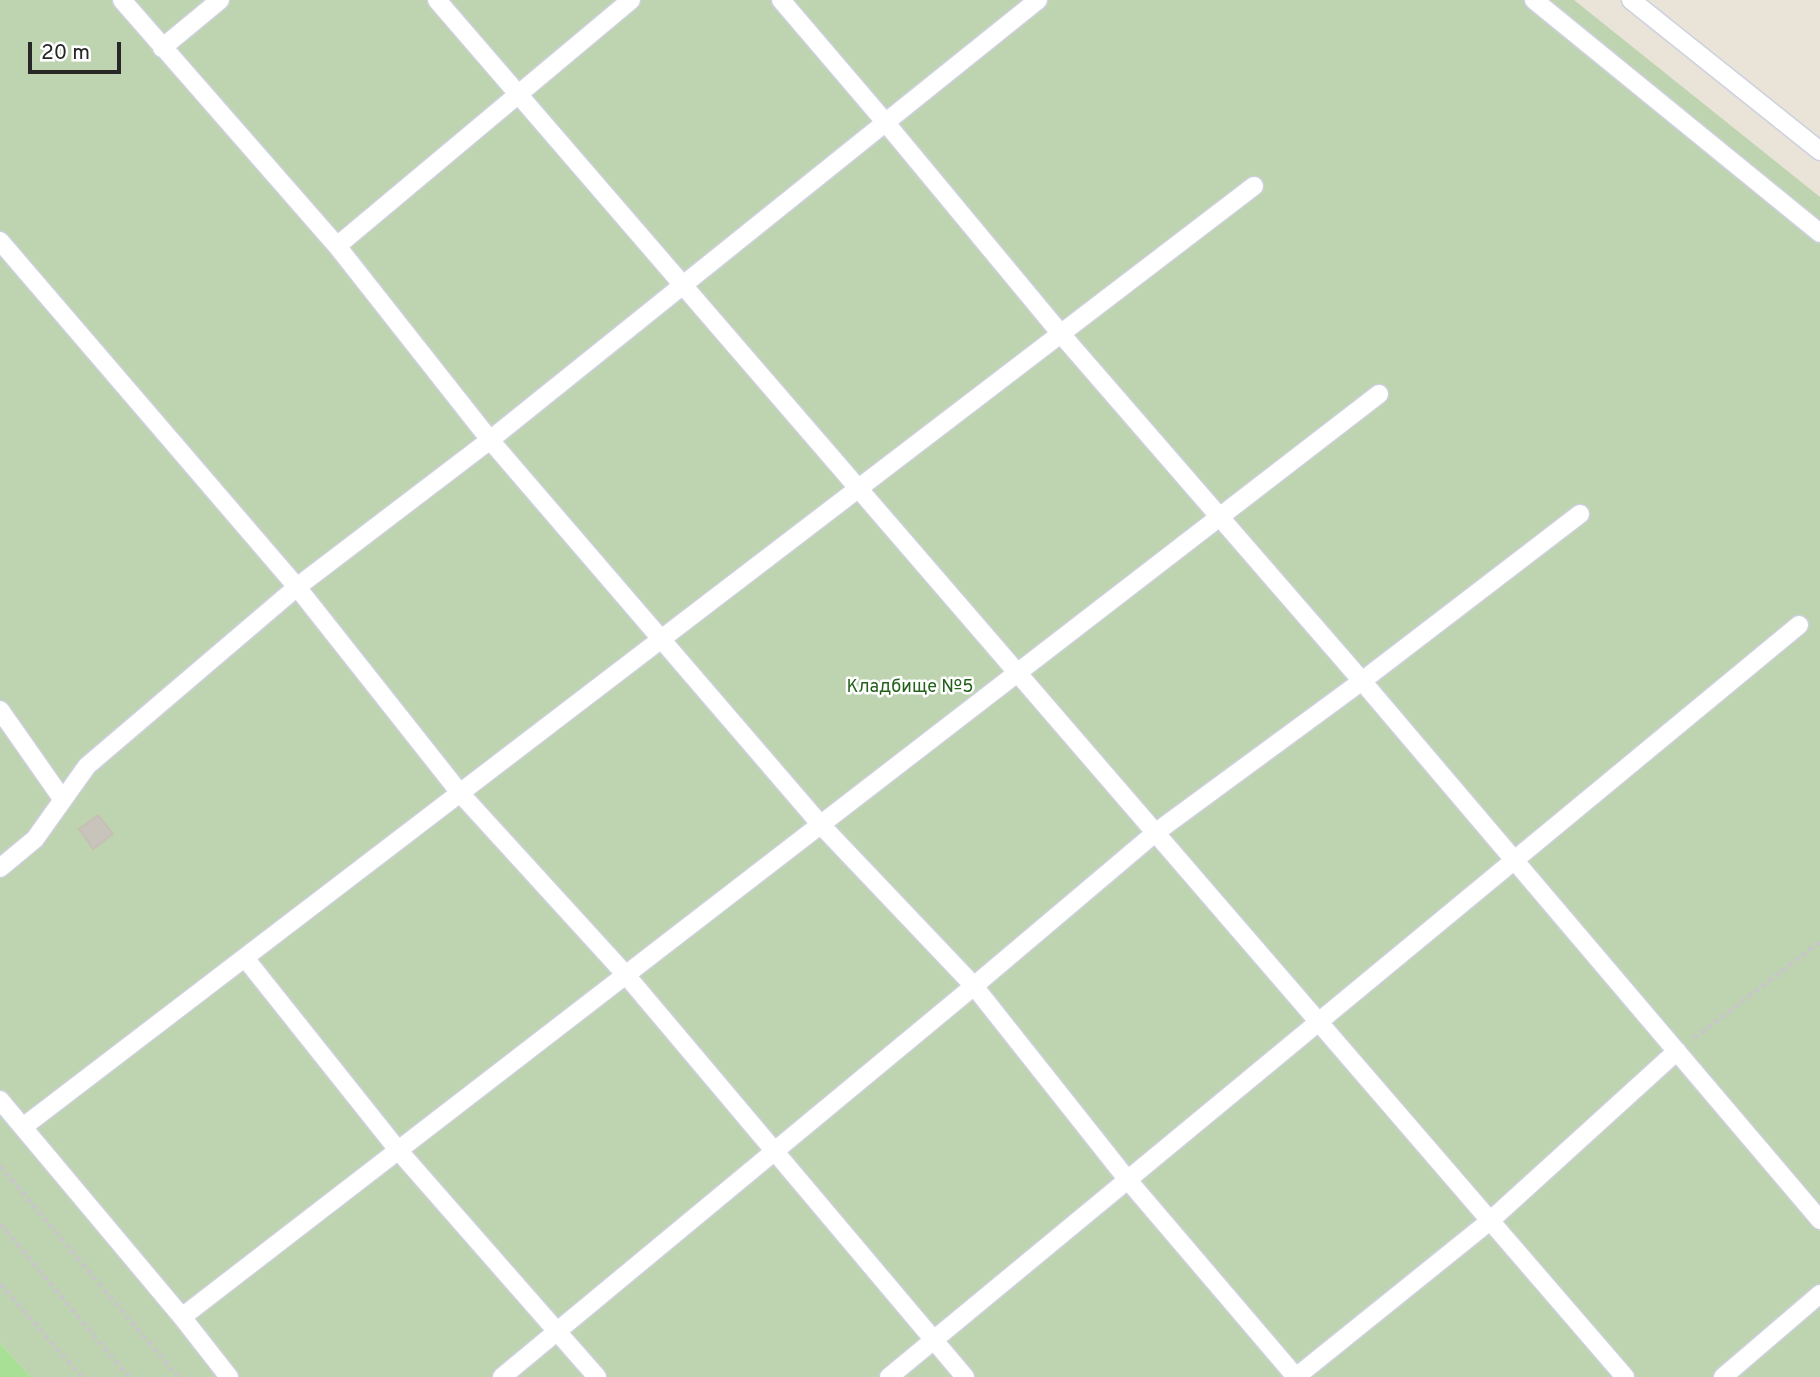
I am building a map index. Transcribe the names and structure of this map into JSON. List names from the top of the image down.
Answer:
{
  "parks": ["Кладбище №5"],
  "scale_bar": "20 m"
}
